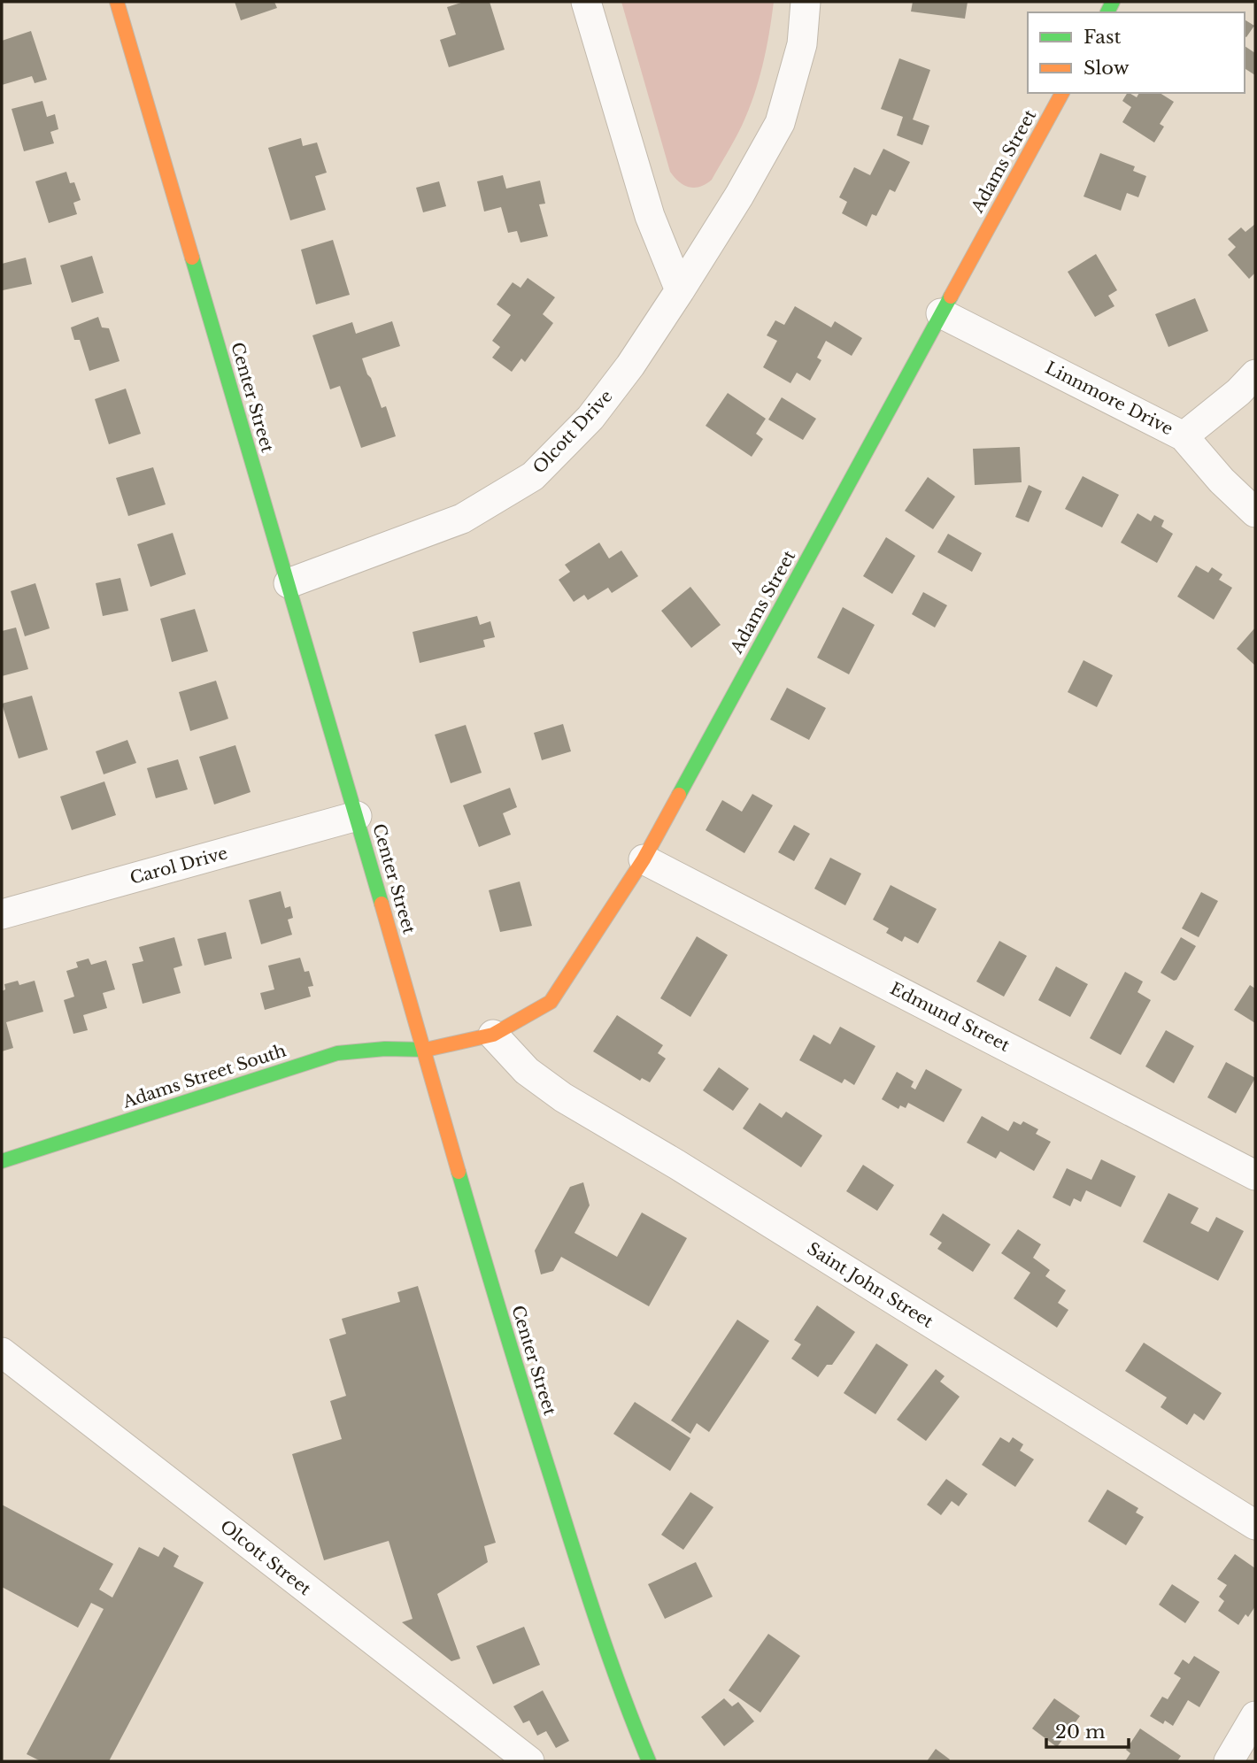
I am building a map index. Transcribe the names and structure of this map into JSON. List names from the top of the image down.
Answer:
{
  "streets": {
    "main road": ["Adams Street", "Center Street", "Adams Street South"],
    "street": [
      "Linnmore Drive",
      "Olcott Drive",
      "Carol Drive",
      "Edmund Street",
      "Saint John Street",
      "Olcott Street"
    ]
  },
  "crossings": [
    ["Adams Street", "Center Street"],
    ["Adams Street", "Linnmore Drive"],
    ["Adams Street", "Edmund Street"],
    ["Adams Street", "Adams Street South"],
    ["Adams Street", "Saint John Street"],
    ["Center Street", "Olcott Drive"],
    ["Center Street", "Carol Drive"],
    ["Center Street", "Adams Street South"]
  ],
  "legend": ["Fast", "Slow"],
  "scale_bar": "20 m"
}
